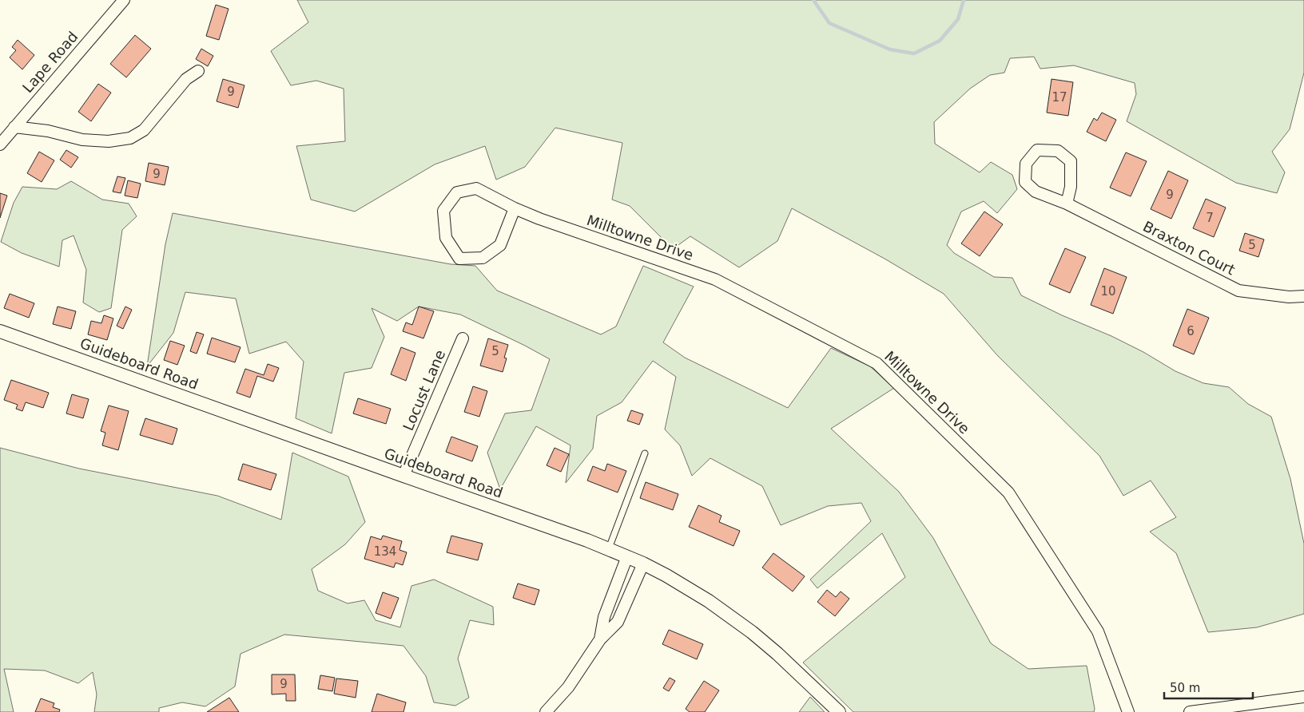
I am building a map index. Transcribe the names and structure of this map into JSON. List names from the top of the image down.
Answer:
{
  "streets": {
    "street": [
      "Lape Road",
      "Milltowne Drive",
      "Braxton Court",
      "Guideboard Road",
      "Locust Lane"
    ]
  },
  "crossings": [
    ["Guideboard Road", "Locust Lane"]
  ],
  "house_numbers": [
    "9",
    "17",
    "9",
    "9",
    "7",
    "5",
    "10",
    "6",
    "5",
    "134",
    "9"
  ],
  "scale_bar": "50 m"
}
